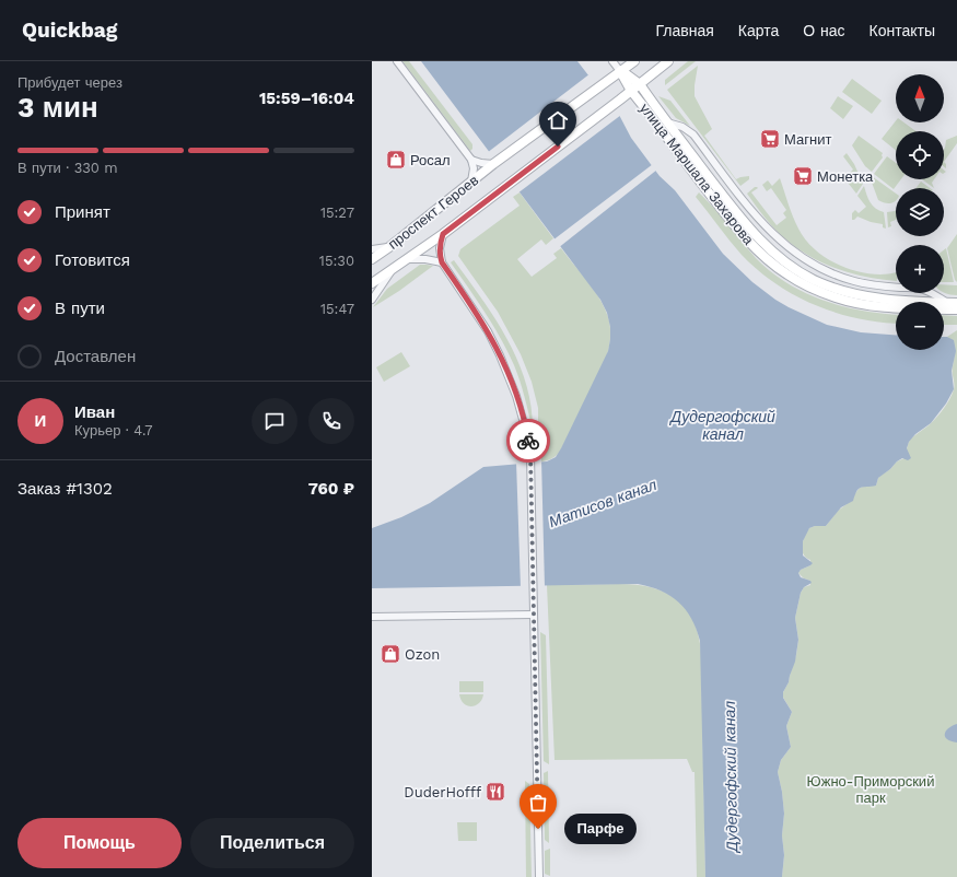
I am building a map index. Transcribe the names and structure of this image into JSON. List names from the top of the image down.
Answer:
{
  "streets": {
    "street": ["улица Маршала Захарова", "проспект Героев"]
  },
  "crossings": [
    ["улица Маршала Захарова", "проспект Героев"]
  ],
  "water": ["Дудергофский канал", "Матисов канал"],
  "parks": ["Южно-Приморский парк"],
  "places": {
    "supermarket": ["Магнит", "Монетка"],
    "shop": ["Росал", "Ozon"],
    "restaurant": ["DuderHofff"],
    "other": ["Парфе"]
  },
  "north": "top",
  "page": {
    "header": "Quickbag",
    "nav": [
      "Главная",
      "Карта",
      "О нас",
      "Контакты"
    ],
    "heading": ["3 мин", "Прибудет через", "15:59–16:04"],
    "panel": [
      "Иван",
      "Курьер · 4.7",
      "Заказ #1302",
      "760 ₽"
    ],
    "map_buttons": ["+", "−"],
    "bar": "В пути · 330 m",
    "list": [
      ["Принят", "15:27"],
      ["Готовится", "15:30"],
      ["В пути", "15:47"],
      "Доставлен"
    ],
    "round": "И",
    "buttons": ["Помощь", "Поделиться"],
    "bubble": "Парфе"
  }
}
